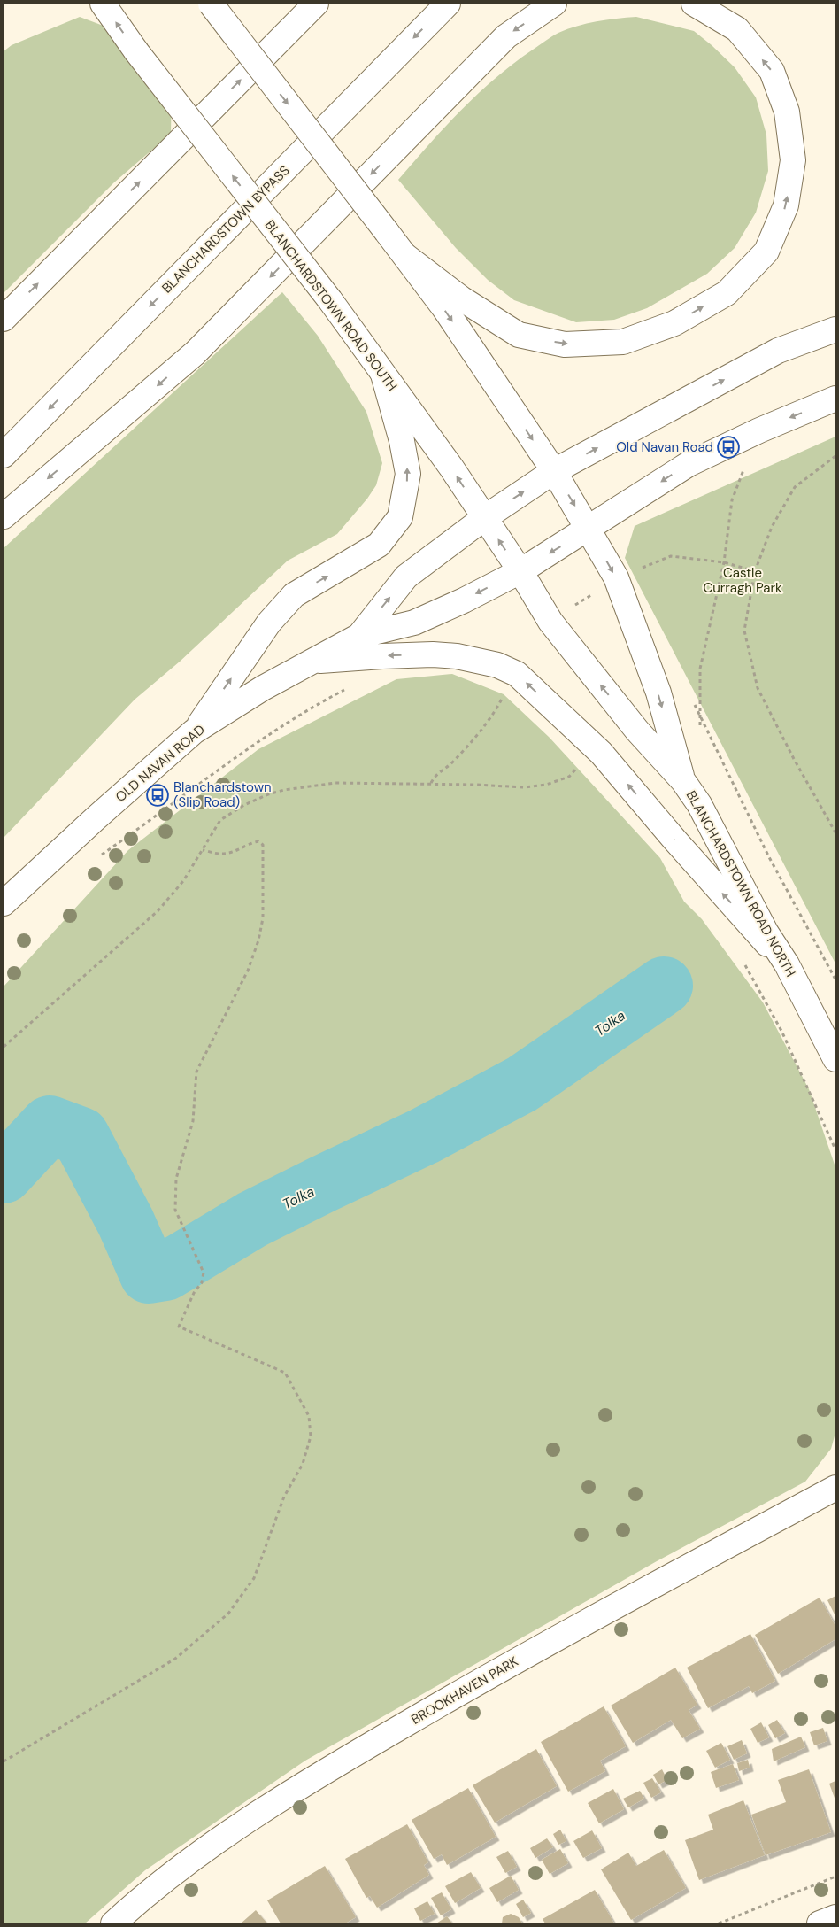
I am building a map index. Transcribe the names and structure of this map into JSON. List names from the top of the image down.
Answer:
{
  "streets": {
    "main road": [
      "BLANCHARDSTOWN BYPASS",
      "BLANCHARDSTOWN ROAD SOUTH",
      "OLD NAVAN ROAD",
      "BLANCHARDSTOWN ROAD NORTH",
      "BROOKHAVEN PARK"
    ]
  },
  "crossings": [
    ["BLANCHARDSTOWN ROAD SOUTH", "OLD NAVAN ROAD"],
    ["BLANCHARDSTOWN ROAD SOUTH", "BLANCHARDSTOWN ROAD NORTH"],
    ["OLD NAVAN ROAD", "BLANCHARDSTOWN ROAD NORTH"]
  ],
  "water": ["Tolka"],
  "parks": ["Castle Curragh Park"],
  "places": {
    "bus stop": ["Old Navan Road", "Blanchardstown (Slip Road)"]
  }
}
